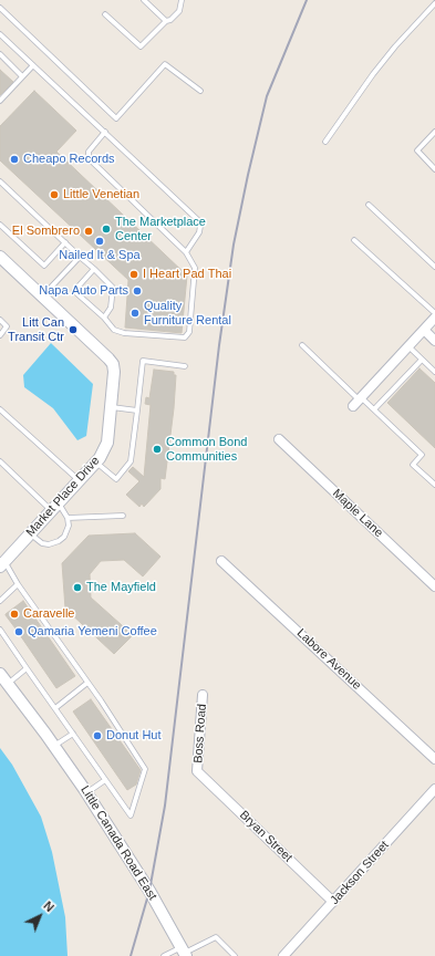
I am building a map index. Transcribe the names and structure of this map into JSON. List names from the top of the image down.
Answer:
{
  "streets": {
    "street": [
      "Market Place Drive",
      "Maple Lane",
      "Labore Avenue",
      "Boss Road",
      "Bryan Street",
      "Little Canada Road East",
      "Jackson Street"
    ]
  },
  "crossings": [
    ["Boss Road", "Bryan Street"],
    ["Bryan Street", "Jackson Street"]
  ],
  "places": [
    "Cheapo Records",
    "Little Venetian",
    "The Marketplace Center",
    "El Sombrero",
    "Nailed It & Spa",
    "I Heart Pad Thai",
    "Napa Auto Parts",
    "Quality Furniture Rental",
    "Litt Can Transit Ctr",
    "Common Bond Communities",
    "The Mayfield",
    "Caravelle",
    "Qamaria Yemeni Coffee",
    "Donut Hut"
  ],
  "north": "top right"
}
